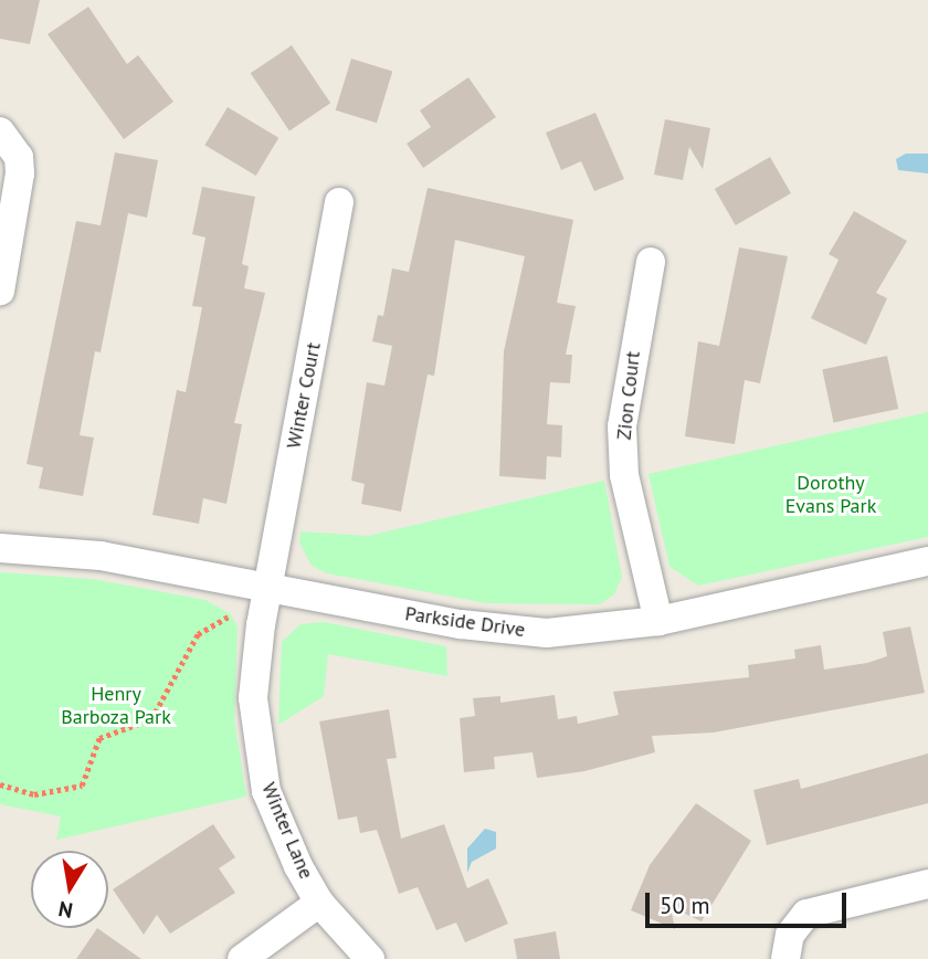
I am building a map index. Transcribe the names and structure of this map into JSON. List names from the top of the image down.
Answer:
{
  "streets": {
    "street": [
      "Winter Court",
      "Zion Court",
      "Parkside Drive",
      "Winter Lane"
    ]
  },
  "crossings": [
    ["Winter Court", "Parkside Drive"],
    ["Winter Court", "Winter Lane"],
    ["Zion Court", "Parkside Drive"],
    ["Parkside Drive", "Winter Lane"]
  ],
  "parks": ["Dorothy Evans Park", "Henry Barboza Park"],
  "scale_bar": "50 m",
  "north": "bottom"
}
